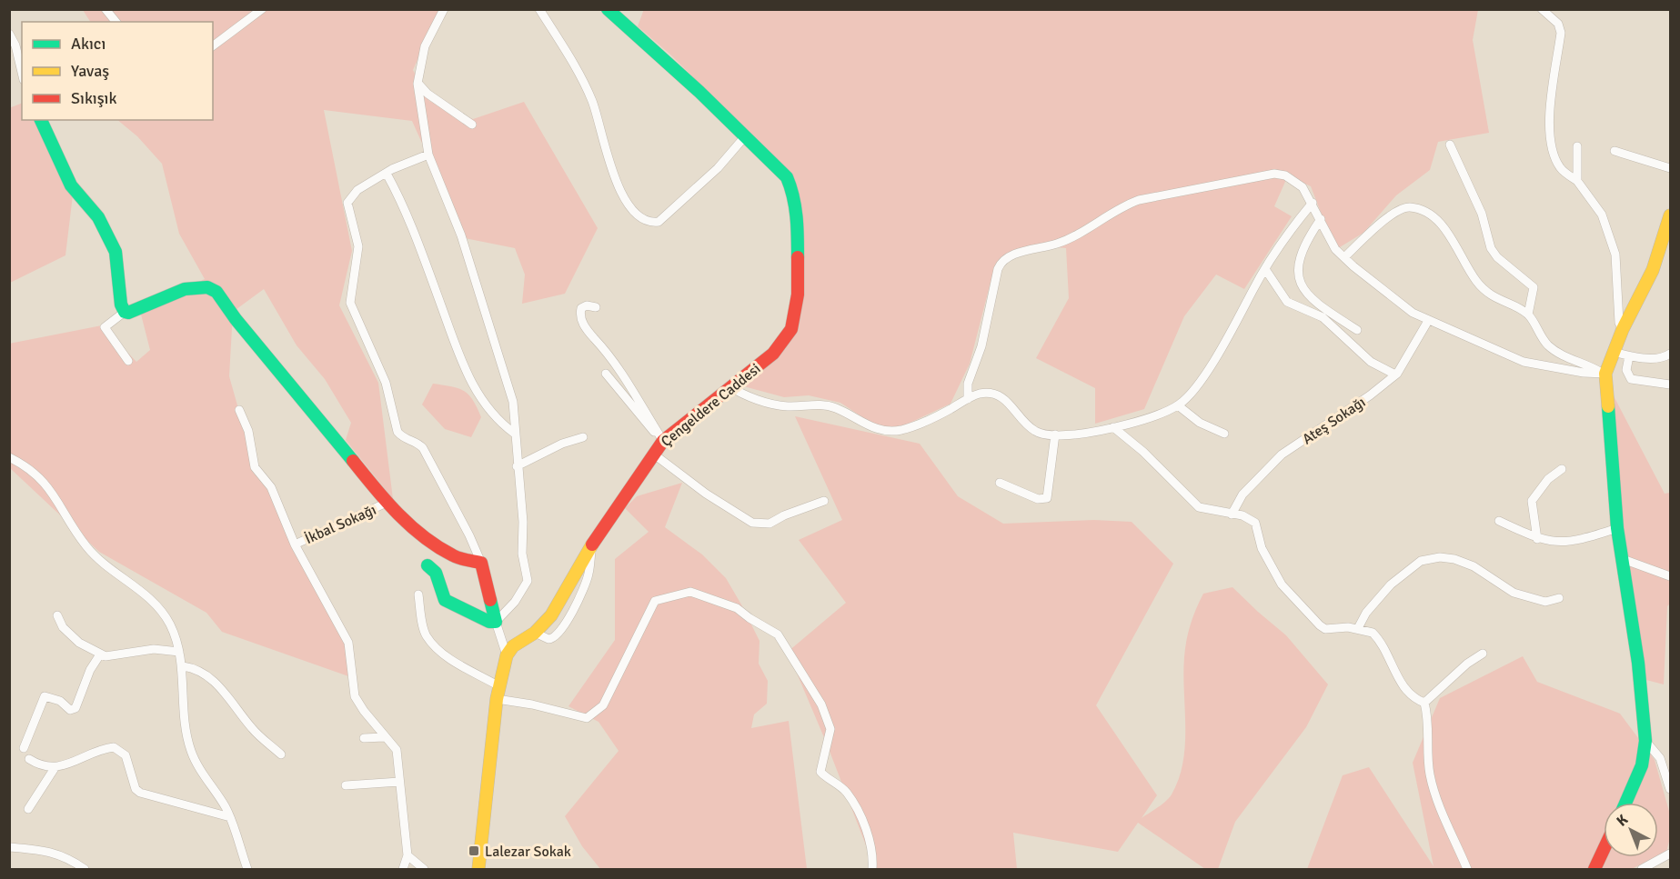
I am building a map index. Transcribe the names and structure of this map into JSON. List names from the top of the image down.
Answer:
{
  "streets": {
    "street": ["Çengeldere Caddesi", "Ateş Sokağı", "İkbal Sokağı"]
  },
  "places": {
    "transit": ["Lalezar Sokak"]
  },
  "legend": ["Akıcı", "Yavaş", "Sıkışık"],
  "north": "top left"
}
